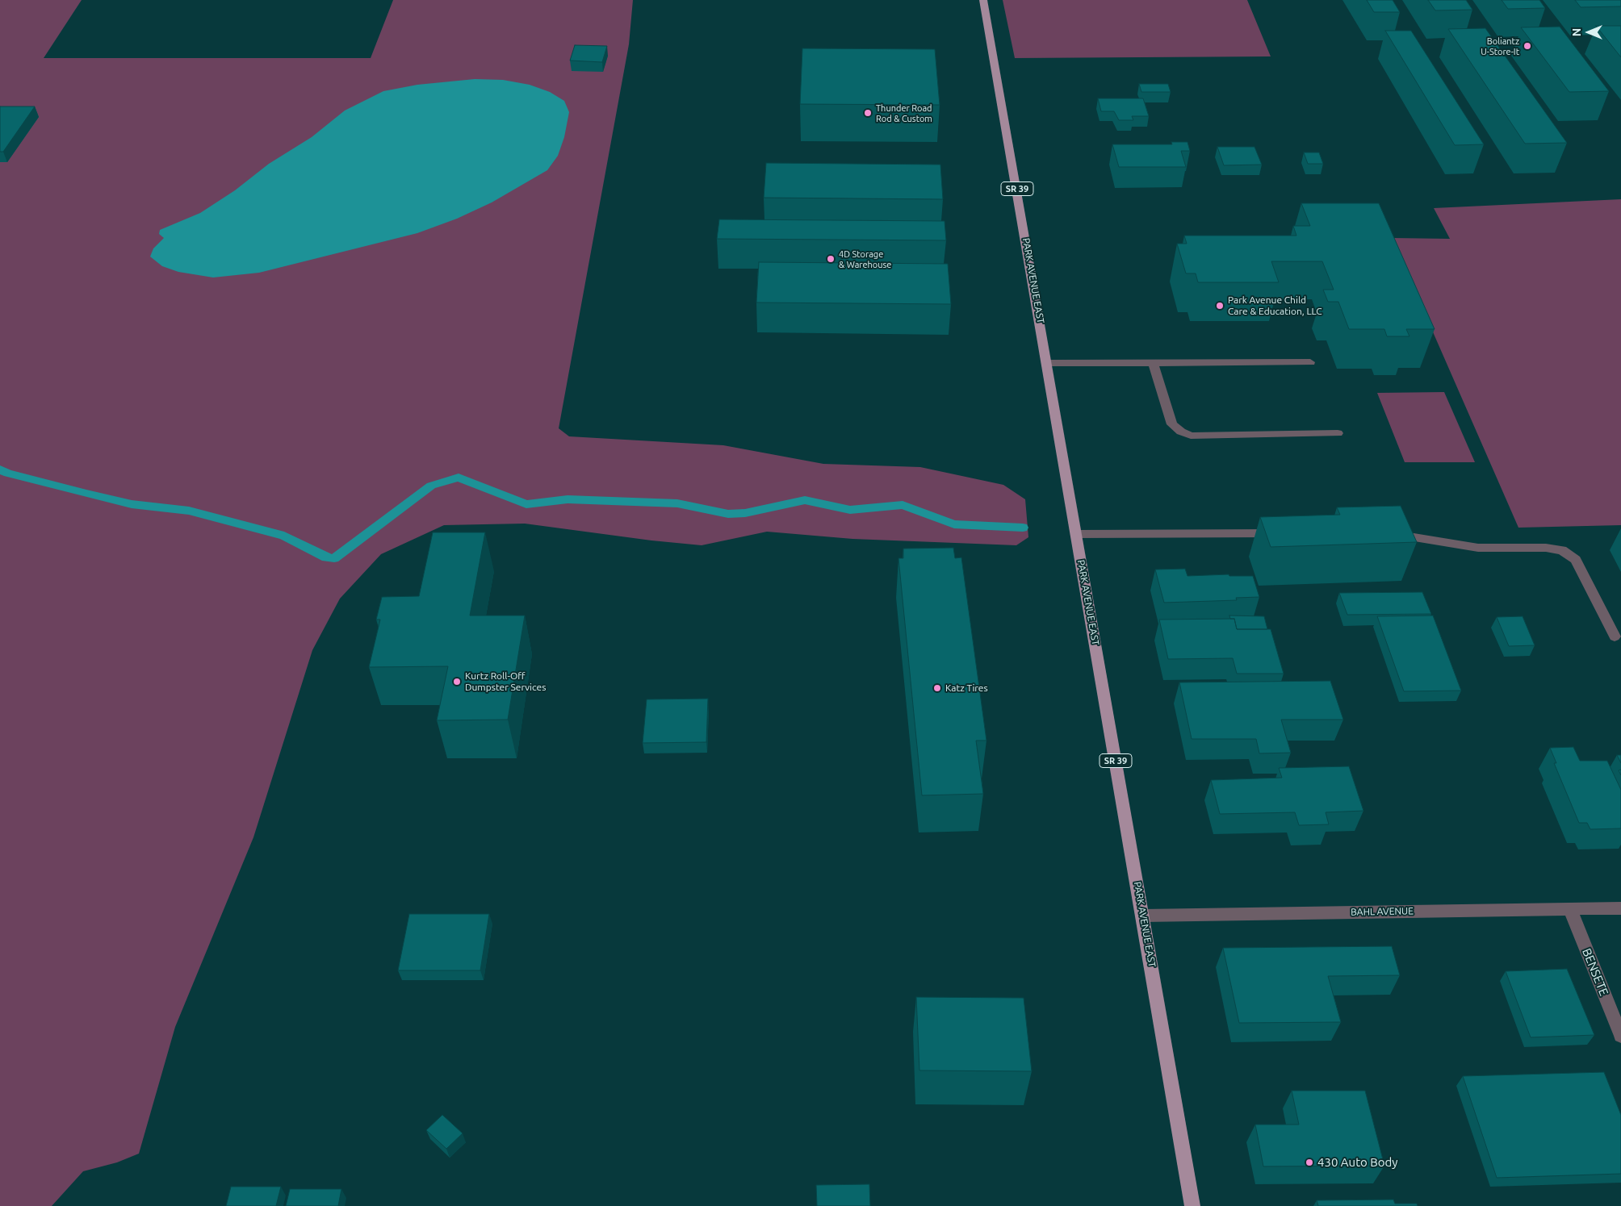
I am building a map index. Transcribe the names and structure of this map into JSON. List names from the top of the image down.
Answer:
{
  "streets": {
    "main road": ["SR 39", "PARK AVENUE EAST"],
    "street": ["BAHL AVENUE", "BENSETE"]
  },
  "crossings": [
    ["PARK AVENUE EAST", "BAHL AVENUE"],
    ["BAHL AVENUE", "BENSETE"]
  ],
  "places": [
    "Boliantz U-Store-It",
    "Thunder Road Rod & Custom",
    "4D Storage & Warehouse",
    "Park Avenue Child Care & Education, LLC",
    "Kurtz Roll-Off Dumpster Services",
    "Katz Tires",
    "430 Auto Body"
  ],
  "north": "left"
}
